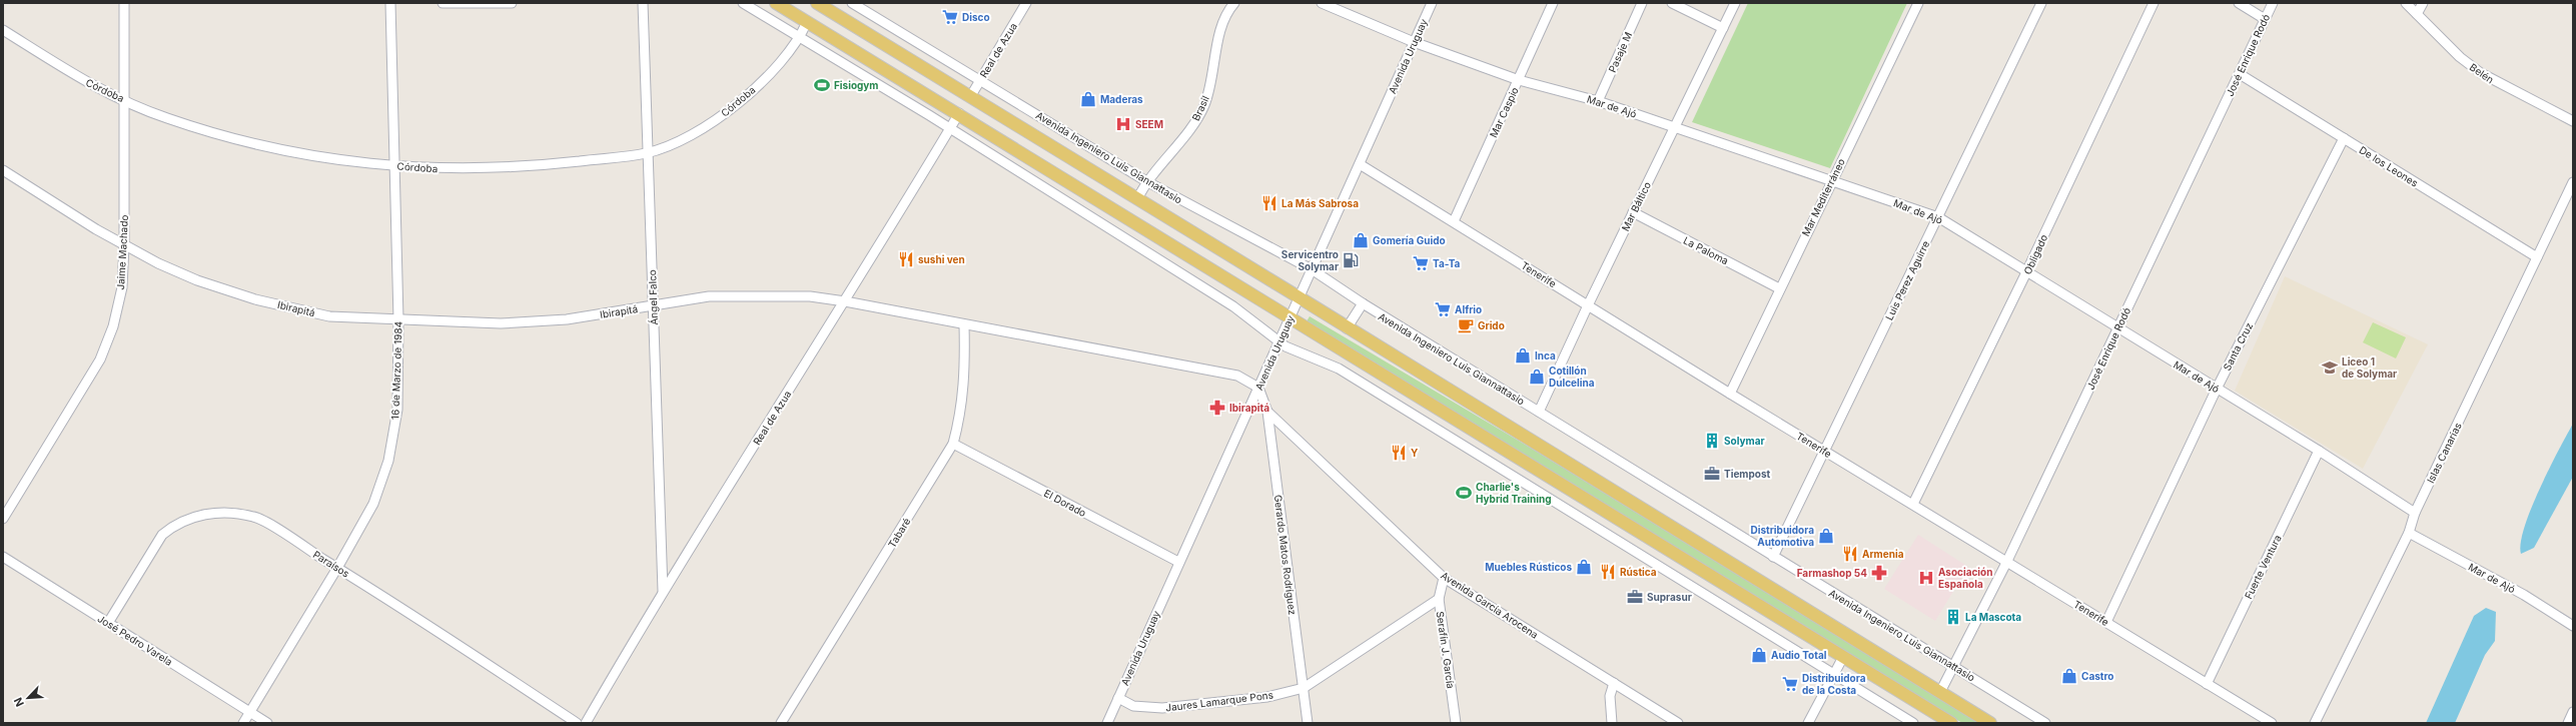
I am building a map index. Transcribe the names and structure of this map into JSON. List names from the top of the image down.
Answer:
{
  "streets": {
    "main road": ["Avenida Ingeniero Luis Giannattasio"],
    "street": [
      "Real de Azua",
      "Pasaje M",
      "José Enrique Rodó",
      "Avenida Uruguay",
      "Belén",
      "Córdoba",
      "Mar de Ajó",
      "Brasil",
      "Mar Caspio",
      "De los Leones",
      "Mar Mediterráneo",
      "Mar Báltico",
      "La Paloma",
      "Jaime Machado",
      "Obligado",
      "Tenerife",
      "Luis Perez Aguirre",
      "Ángel Falco",
      "Ibirapitá",
      "Santa Cruz",
      "16 de Marzo de 1984",
      "Islas Canarias",
      "El Dorado",
      "Tabaré",
      "Gerardo Matos Rodríguez",
      "Paraísos",
      "Fuerte Ventura",
      "Avenida García Arocena",
      "José Pedro Varela",
      "Serafín J. García",
      "Jaures Lamarque Pons"
    ]
  },
  "crossings": [
    ["Real de Azua", "Avenida Ingeniero Luis Giannattasio"],
    ["Real de Azua", "Ángel Falco"],
    ["Real de Azua", "Ibirapitá"],
    ["Pasaje M", "Mar de Ajó"],
    ["José Enrique Rodó", "Mar de Ajó"],
    ["José Enrique Rodó", "Avenida Ingeniero Luis Giannattasio"],
    ["José Enrique Rodó", "De los Leones"],
    ["José Enrique Rodó", "Tenerife"],
    ["Avenida Uruguay", "Mar de Ajó"],
    ["Avenida Uruguay", "Avenida Ingeniero Luis Giannattasio"],
    ["Avenida Uruguay", "Tenerife"],
    ["Avenida Uruguay", "Ibirapitá"],
    ["Avenida Uruguay", "El Dorado"],
    ["Avenida Uruguay", "Gerardo Matos Rodríguez"],
    ["Avenida Uruguay", "Jaures Lamarque Pons"],
    ["Córdoba", "Jaime Machado"],
    ["Córdoba", "Ángel Falco"],
    ["Córdoba", "16 de Marzo de 1984"],
    ["Mar de Ajó", "Mar Caspio"],
    ["Mar de Ajó", "Mar Mediterráneo"],
    ["Mar de Ajó", "Mar Báltico"],
    ["Mar de Ajó", "Obligado"],
    ["Mar de Ajó", "Luis Perez Aguirre"],
    ["Mar de Ajó", "Santa Cruz"],
    ["Mar de Ajó", "Islas Canarias"],
    ["Mar de Ajó", "Fuerte Ventura"],
    ["Brasil", "Avenida Ingeniero Luis Giannattasio"],
    ["Mar Caspio", "Tenerife"],
    ["Avenida Ingeniero Luis Giannattasio", "Mar Báltico"],
    ["Avenida Ingeniero Luis Giannattasio", "Luis Perez Aguirre"],
    ["De los Leones", "Santa Cruz"],
    ["De los Leones", "Islas Canarias"],
    ["Mar Mediterráneo", "La Paloma"],
    ["Mar Mediterráneo", "Tenerife"],
    ["Mar Báltico", "La Paloma"],
    ["Mar Báltico", "Tenerife"],
    ["Jaime Machado", "Ibirapitá"],
    ["Obligado", "Tenerife"],
    ["Tenerife", "Luis Perez Aguirre"],
    ["Tenerife", "Santa Cruz"],
    ["Tenerife", "Fuerte Ventura"],
    ["Ángel Falco", "Ibirapitá"],
    ["Ibirapitá", "16 de Marzo de 1984"],
    ["Ibirapitá", "Tabaré"],
    ["Ibirapitá", "Gerardo Matos Rodríguez"],
    ["16 de Marzo de 1984", "Paraísos"],
    ["16 de Marzo de 1984", "José Pedro Varela"],
    ["El Dorado", "Tabaré"],
    ["Gerardo Matos Rodríguez", "Avenida García Arocena"],
    ["Gerardo Matos Rodríguez", "Jaures Lamarque Pons"],
    ["Paraísos", "José Pedro Varela"],
    ["Avenida García Arocena", "Serafín J. García"],
    ["Serafín J. García", "Jaures Lamarque Pons"]
  ],
  "places": {
    "supermarket": [
      "Disco",
      "Ta-Ta",
      "Alfrio",
      "Distribuidora de la Costa"
    ],
    "sports": ["Fisiogym", "Charlie's Hybrid Training"],
    "shop": [
      "Maderas",
      "Gomería Guido",
      "Inca",
      "Cotillón Dulcelina",
      "Distribuidora Automotiva",
      "Muebles Rústicos",
      "Audio Total",
      "Castro"
    ],
    "hospital": ["SEEM", "Asociación Española"],
    "restaurant": [
      "La Más Sabrosa",
      "sushi ven",
      "Y",
      "Armenia",
      "Rústica"
    ],
    "fuel station": ["Servicentro Solymar"],
    "cafe": ["Grido"],
    "school or university": ["Liceo 1 de Solymar"],
    "pharmacy": ["Ibirapitá", "Farmashop 54"],
    "building": ["Solymar", "La Mascota"],
    "office": ["Tiempost", "Suprasur"]
  },
  "north": "bottom left"
}
